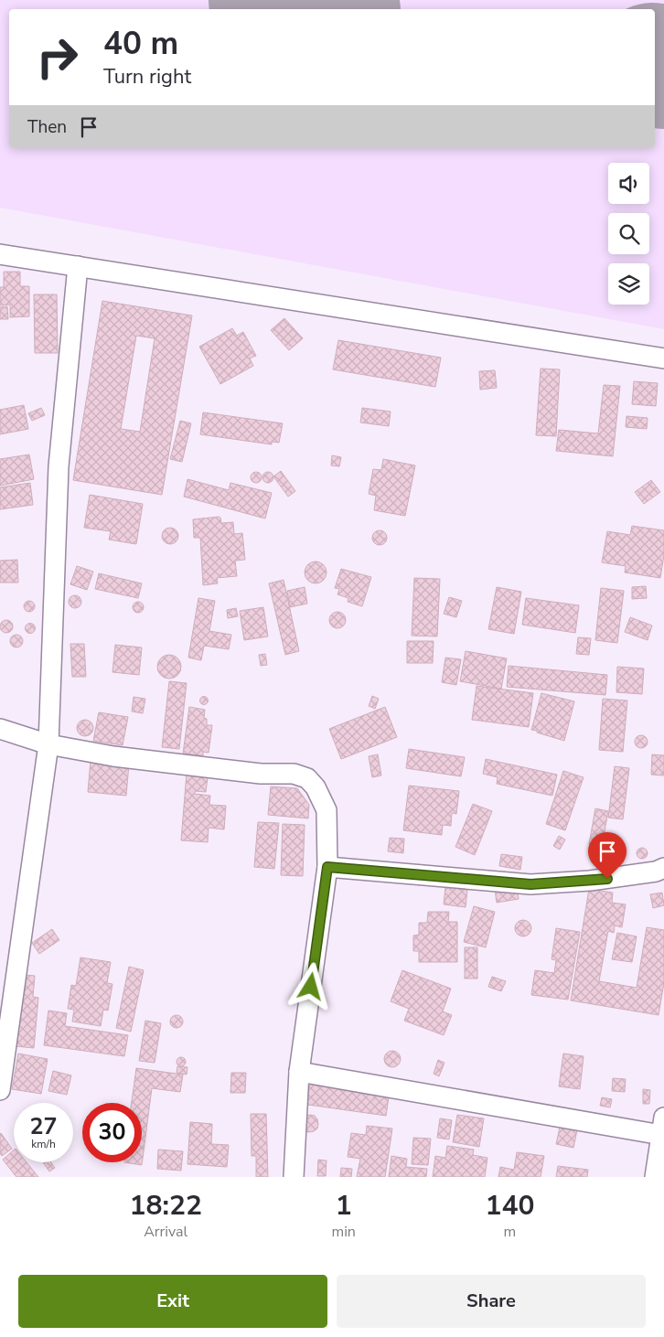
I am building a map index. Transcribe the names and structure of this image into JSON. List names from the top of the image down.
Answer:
{
  "page": {
    "turn": ["40 m", "Turn right"],
    "then": "Then",
    "speed": "27 km/h",
    "limit": "30",
    "eta": [
      "18:22",
      "Arrival",
      "1",
      "min",
      "140",
      "m"
    ],
    "buttons": ["Exit", "Share"]
  }
}
